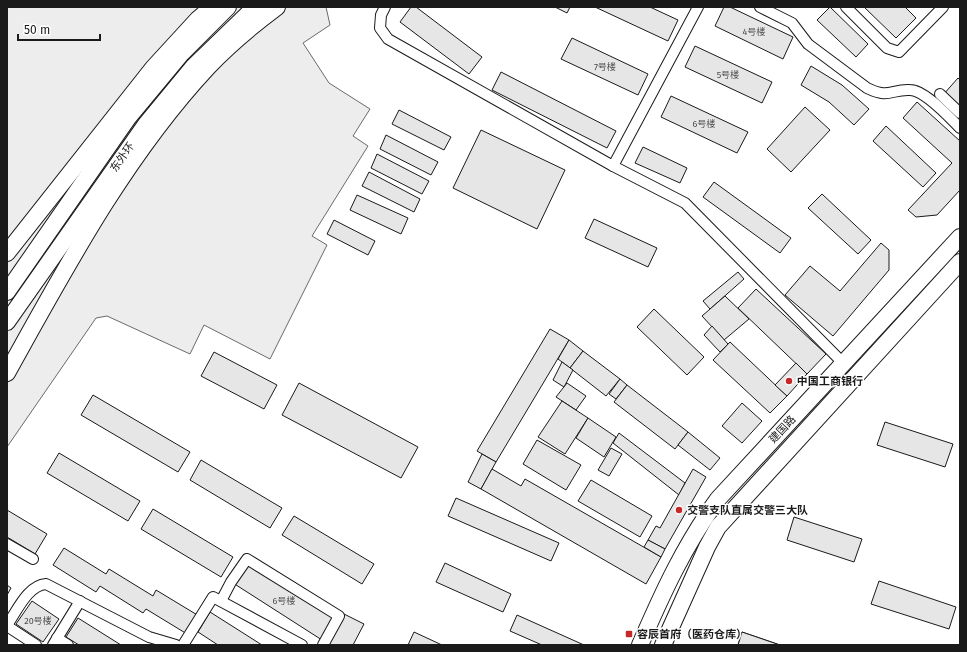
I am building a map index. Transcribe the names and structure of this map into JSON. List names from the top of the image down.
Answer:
{
  "streets": {
    "main road": ["东外环", "建国路"]
  },
  "places": {
    "other": ["中国工商银行", "交警支队直属交警三大队"],
    "transit": ["容辰首府（医药仓库）"]
  },
  "house_numbers": [
    "4号楼",
    "7号楼",
    "5号楼",
    "6号楼",
    "6号楼",
    "20号楼"
  ],
  "scale_bar": "50 m"
}
